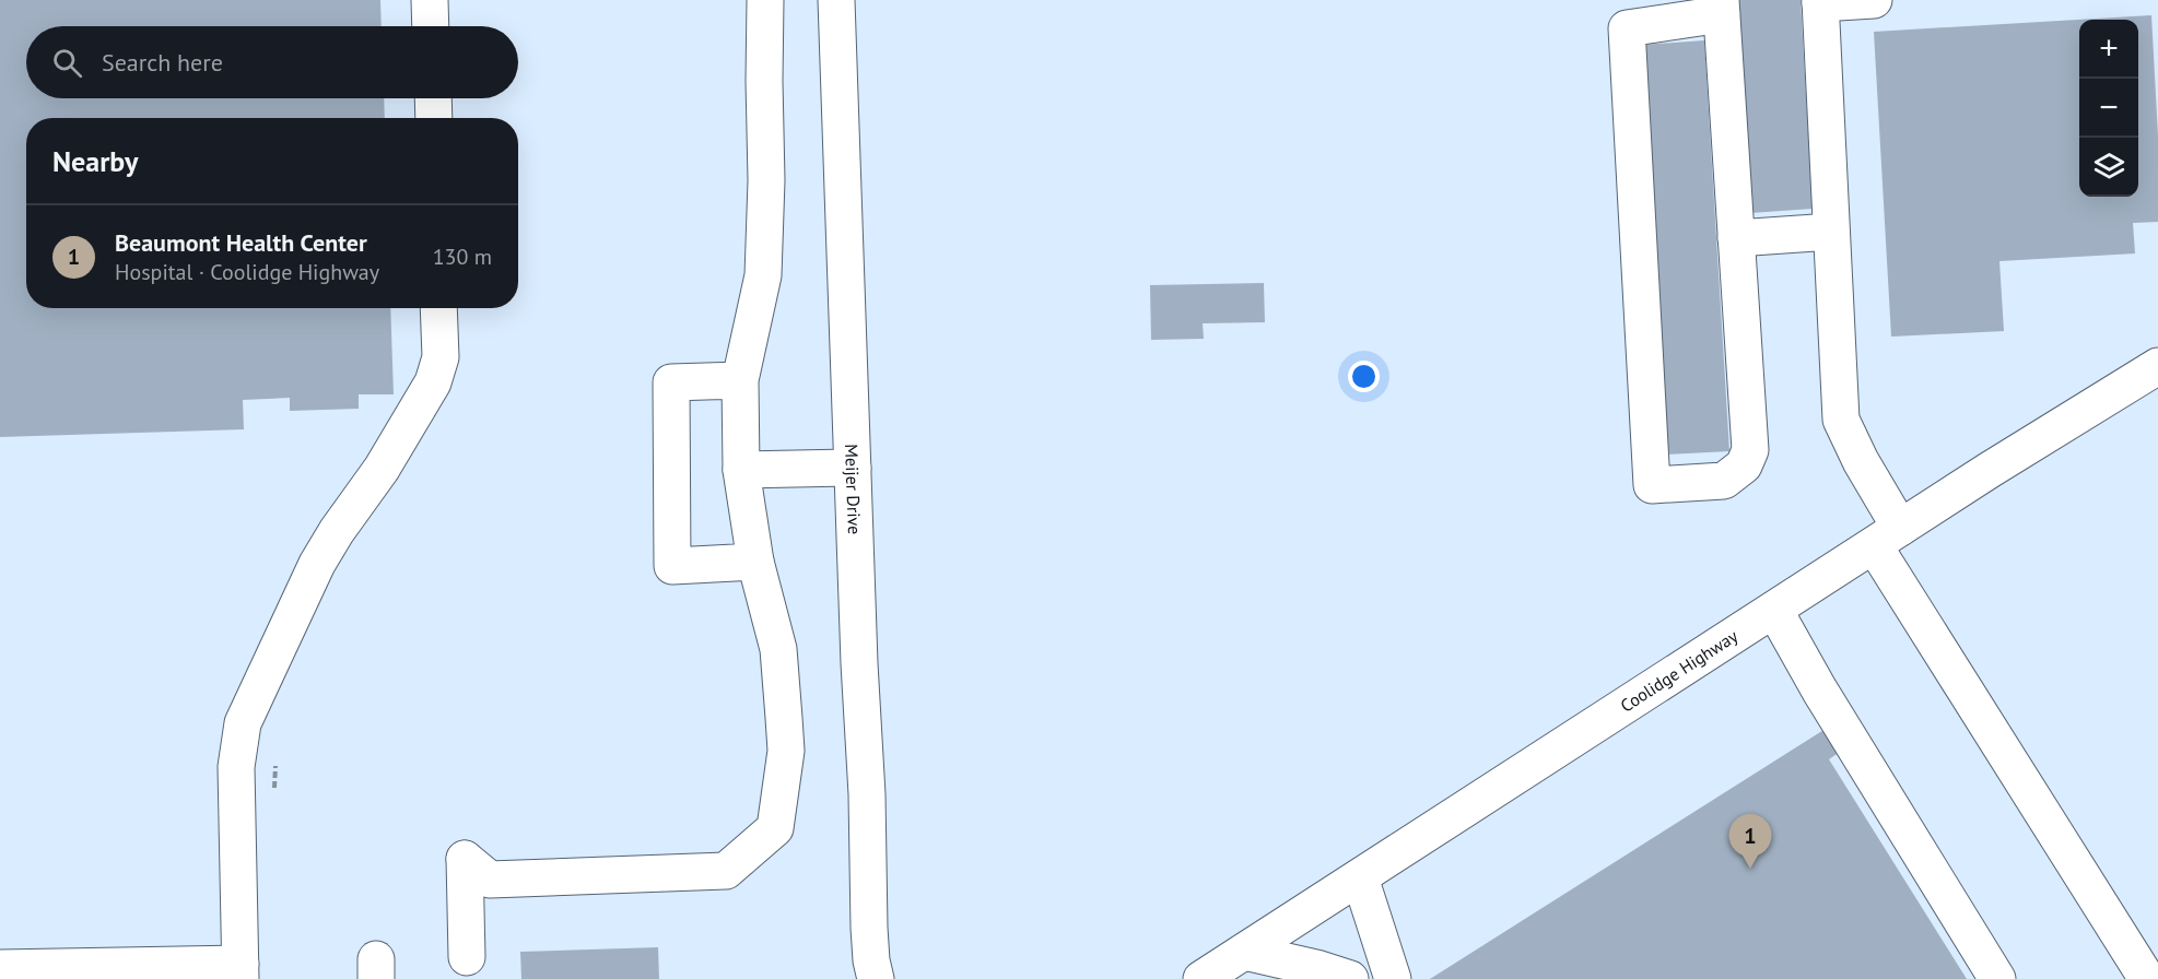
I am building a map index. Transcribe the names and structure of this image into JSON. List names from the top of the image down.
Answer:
{
  "streets": {
    "main road": ["Meijer Drive", "Coolidge Highway"]
  },
  "page": {
    "map_buttons": ["+", "−"],
    "search": "Search here",
    "heading": "Nearby",
    "list": [
      {
        "mark": "1",
        "name": "Beaumont Health Center",
        "note": "Hospital · Coolidge Highway",
        "value": "130 m"
      }
    ],
    "pins": "1"
  }
}
